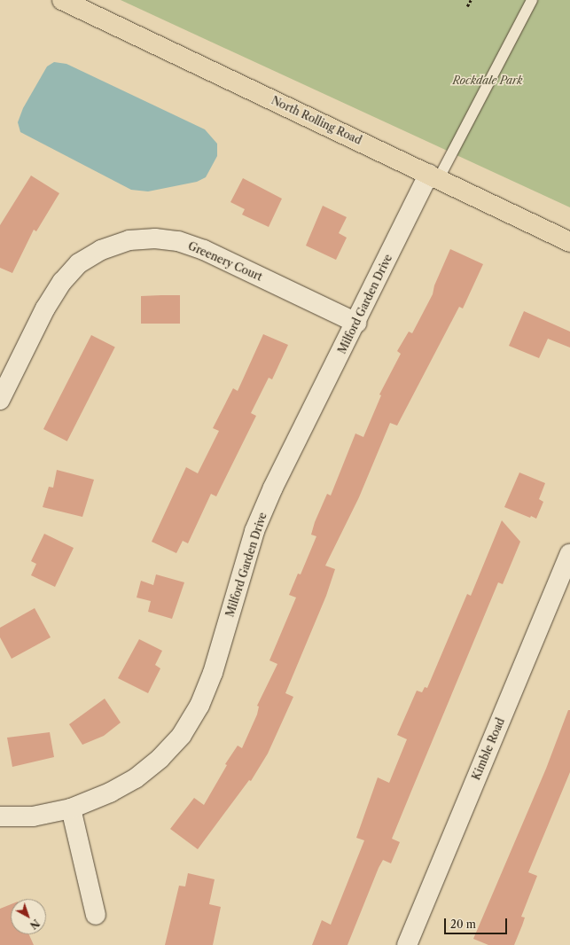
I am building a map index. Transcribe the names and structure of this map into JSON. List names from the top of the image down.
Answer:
{
  "streets": {
    "main road": ["North Rolling Road"],
    "street": ["Greenery Court", "Milford Garden Drive", "Kimble Road"]
  },
  "crossings": [
    ["North Rolling Road", "Milford Garden Drive"],
    ["Greenery Court", "Milford Garden Drive"]
  ],
  "parks": ["Rockdale Park"],
  "scale_bar": "20 m",
  "north": "bottom right"
}
